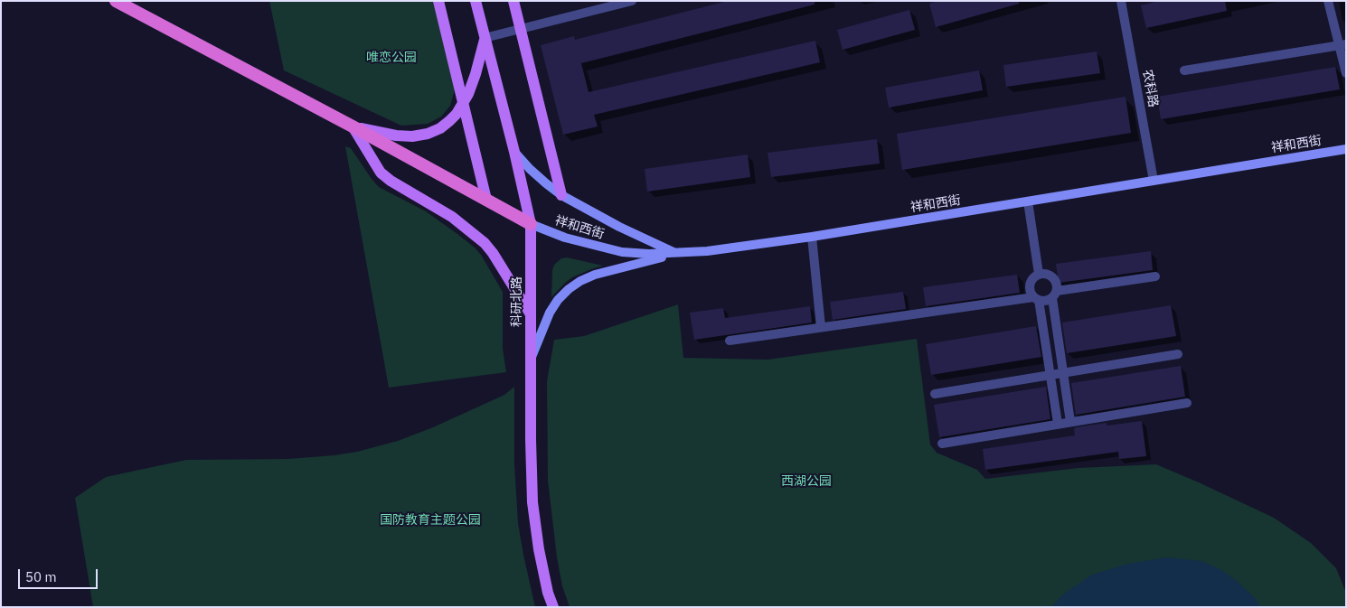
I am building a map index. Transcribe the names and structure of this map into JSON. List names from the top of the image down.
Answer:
{
  "streets": {
    "main road": ["祥和西街", "科研北路"],
    "street": ["农科路"]
  },
  "crossings": [
    ["农科路", "祥和西街"],
    ["祥和西街", "科研北路"]
  ],
  "parks": ["唯恋公园", "西湖公园", "国防教育主题公园"],
  "scale_bar": "50 m"
}
